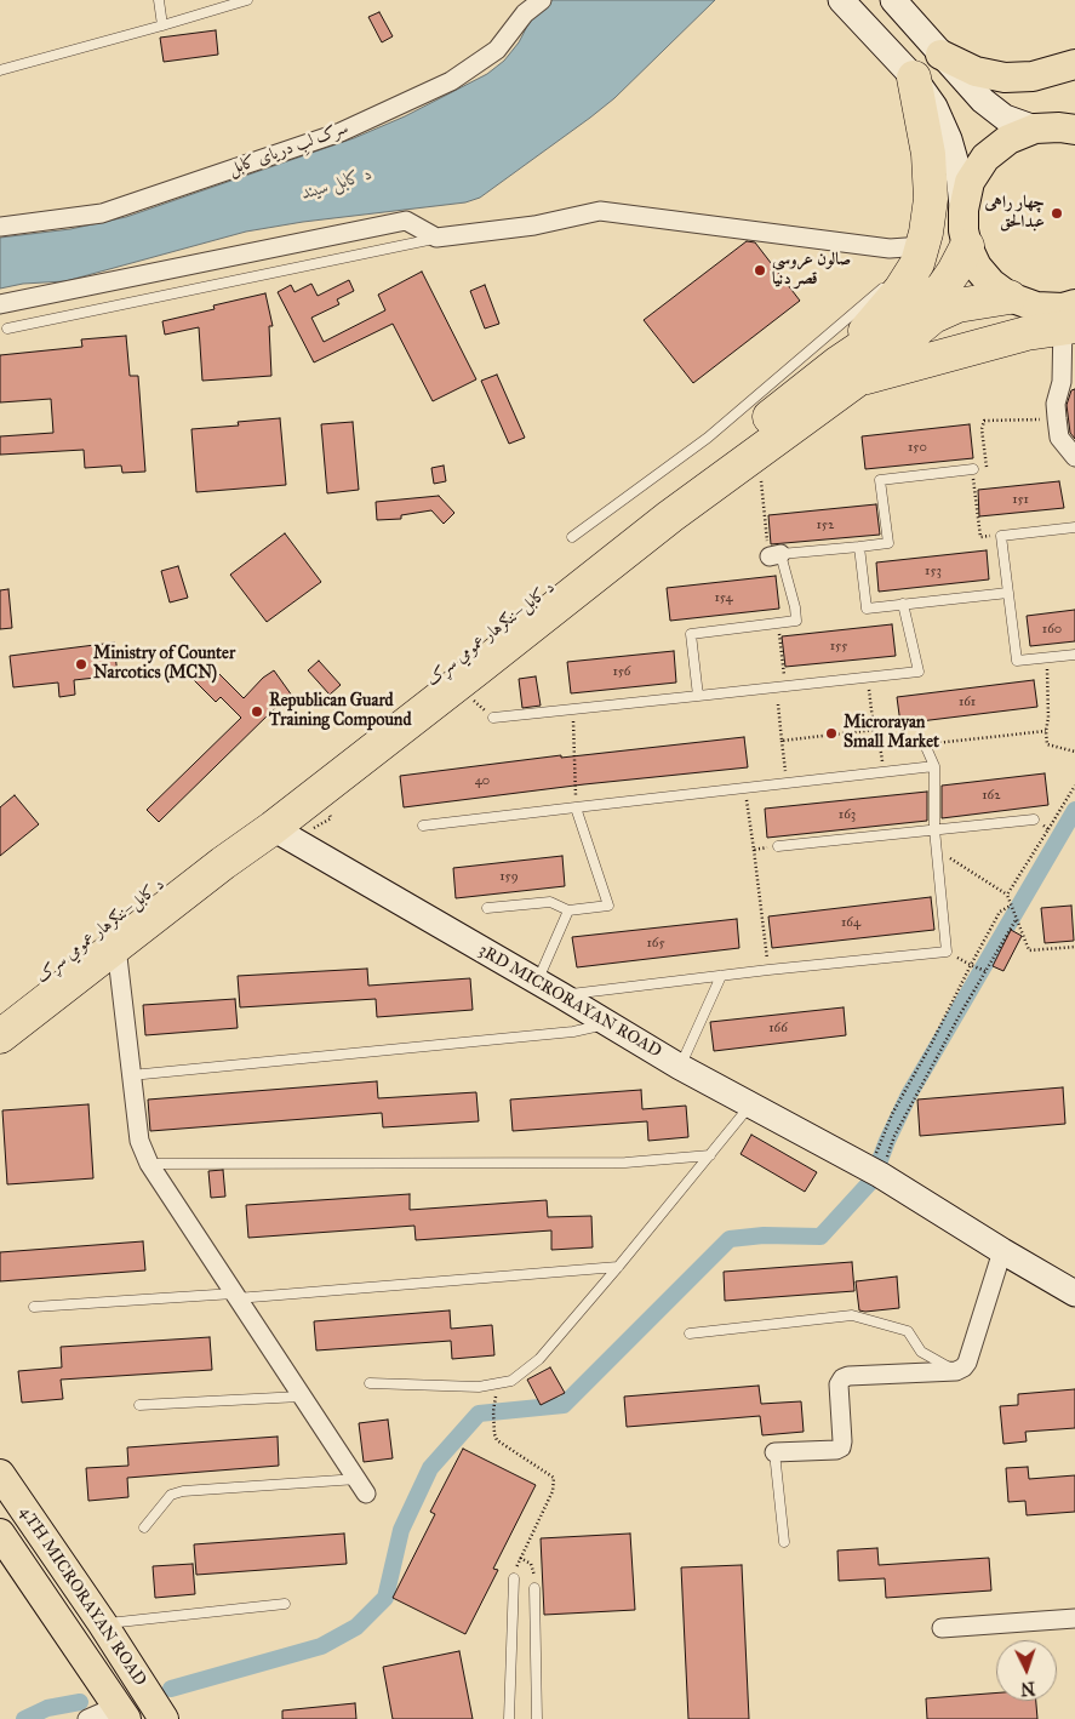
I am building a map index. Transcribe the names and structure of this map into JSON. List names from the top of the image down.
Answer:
{
  "streets": {
    "highway": ["د کابل–ننګرهار عمومي سړک"],
    "main road": ["4TH MICRORAYAN ROAD"],
    "street": ["سرک لبِ دریای کابل", "3RD MICRORAYAN ROAD"]
  },
  "crossings": [
    ["د کابل–ننګرهار عمومي سړک", "3RD MICRORAYAN ROAD"]
  ],
  "water": ["د کابل سيند"],
  "places": [
    "چهار راهی عبدالحق",
    "صالون عروسی قصر دنیا",
    "Ministry of Counter Narcotics (MCN)",
    "Republican Guard Training Compound",
    "Microrayan Small Market"
  ],
  "house_numbers": [
    "150",
    "151",
    "152",
    "153",
    "154",
    "160",
    "155",
    "156",
    "161",
    "40",
    "162",
    "163",
    "159",
    "164",
    "165",
    "166"
  ],
  "north": "bottom"
}
